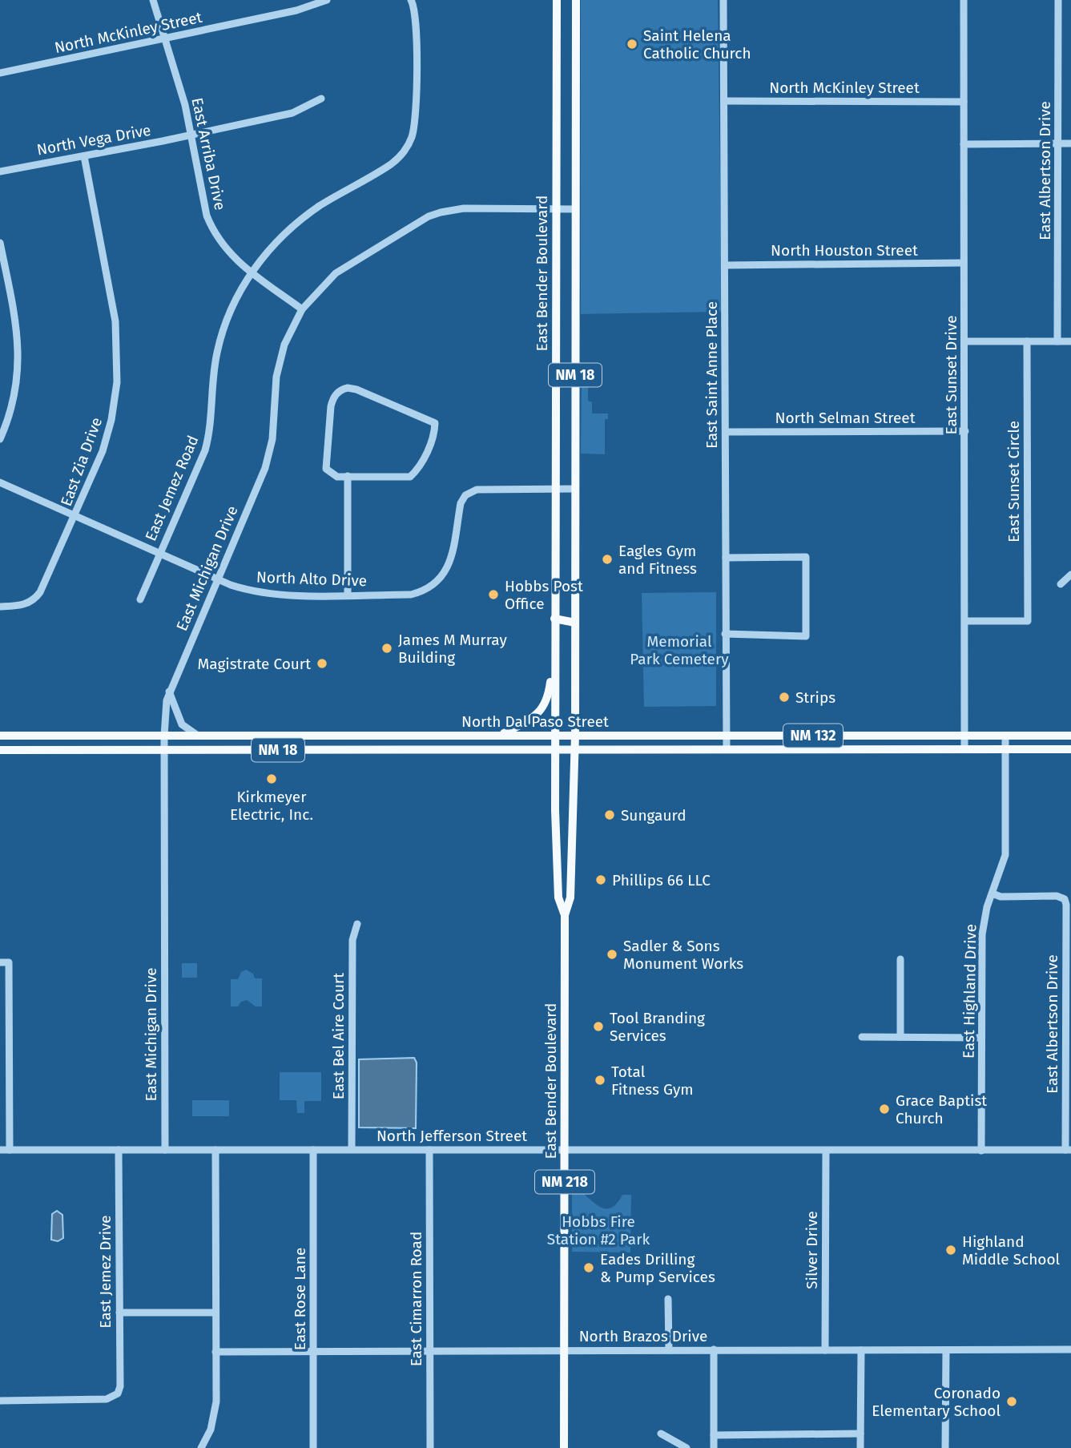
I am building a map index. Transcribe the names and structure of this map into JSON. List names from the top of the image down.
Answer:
{
  "streets": {
    "main road": [
      "East Bender Boulevard",
      "NM 18",
      "North Dal Paso Street",
      "NM 132",
      "NM 218"
    ],
    "street": [
      "North McKinley Street",
      "North Vega Drive",
      "East Arriba Drive",
      "East Albertson Drive",
      "North Houston Street",
      "East Saint Anne Place",
      "East Sunset Drive",
      "North Selman Street",
      "East Zia Drive",
      "East Sunset Circle",
      "East Jemez Road",
      "East Michigan Drive",
      "North Alto Drive",
      "East Highland Drive",
      "East Bel Aire Court",
      "North Jefferson Street",
      "Silver Drive",
      "East Jemez Drive",
      "East Rose Lane",
      "East Cimarron Road",
      "North Brazos Drive"
    ]
  },
  "crossings": [
    ["North McKinley Street", "East Arriba Drive"],
    ["North McKinley Street", "East Saint Anne Place"],
    ["North McKinley Street", "East Sunset Drive"],
    ["North Vega Drive", "East Arriba Drive"],
    ["North Vega Drive", "East Zia Drive"],
    ["East Arriba Drive", "East Jemez Road"],
    ["East Arriba Drive", "East Michigan Drive"],
    ["East Albertson Drive", "East Highland Drive"],
    ["East Albertson Drive", "North Jefferson Street"],
    ["North Houston Street", "East Saint Anne Place"],
    ["North Houston Street", "East Sunset Drive"],
    ["East Bender Boulevard", "East Michigan Drive"],
    ["East Bender Boulevard", "North Alto Drive"],
    ["East Bender Boulevard", "North Dal Paso Street"],
    ["East Bender Boulevard", "North Jefferson Street"],
    ["East Bender Boulevard", "North Brazos Drive"],
    ["East Saint Anne Place", "North Selman Street"],
    ["East Saint Anne Place", "North Dal Paso Street"],
    ["East Sunset Drive", "North Selman Street"],
    ["East Sunset Drive", "East Sunset Circle"],
    ["East Sunset Drive", "North Dal Paso Street"],
    ["East Zia Drive", "North Alto Drive"],
    ["East Jemez Road", "North Alto Drive"],
    ["East Michigan Drive", "North Alto Drive"],
    ["East Michigan Drive", "North Dal Paso Street"],
    ["East Michigan Drive", "North Jefferson Street"],
    ["North Dal Paso Street", "East Highland Drive"],
    ["East Highland Drive", "North Jefferson Street"],
    ["East Bel Aire Court", "North Jefferson Street"],
    ["North Jefferson Street", "Silver Drive"],
    ["North Jefferson Street", "East Jemez Drive"],
    ["North Jefferson Street", "East Rose Lane"],
    ["North Jefferson Street", "East Cimarron Road"],
    ["Silver Drive", "North Brazos Drive"],
    ["East Rose Lane", "North Brazos Drive"],
    ["East Cimarron Road", "North Brazos Drive"]
  ],
  "parks": ["Memorial Park Cemetery", "Hobbs Fire Station #2 Park"],
  "places": [
    "Saint Helena Catholic Church",
    "Eagles Gym and Fitness",
    "Hobbs Post Office",
    "James M Murray Building",
    "Magistrate Court",
    "Strips",
    "Kirkmeyer Electric, Inc.",
    "Sungaurd",
    "Phillips 66 LLC",
    "Sadler & Sons Monument Works",
    "Tool Branding Services",
    "Total Fitness Gym",
    "Grace Baptist Church",
    "Highland Middle School",
    "Eades Drilling & Pump Services",
    "Coronado Elementary School"
  ]
}
